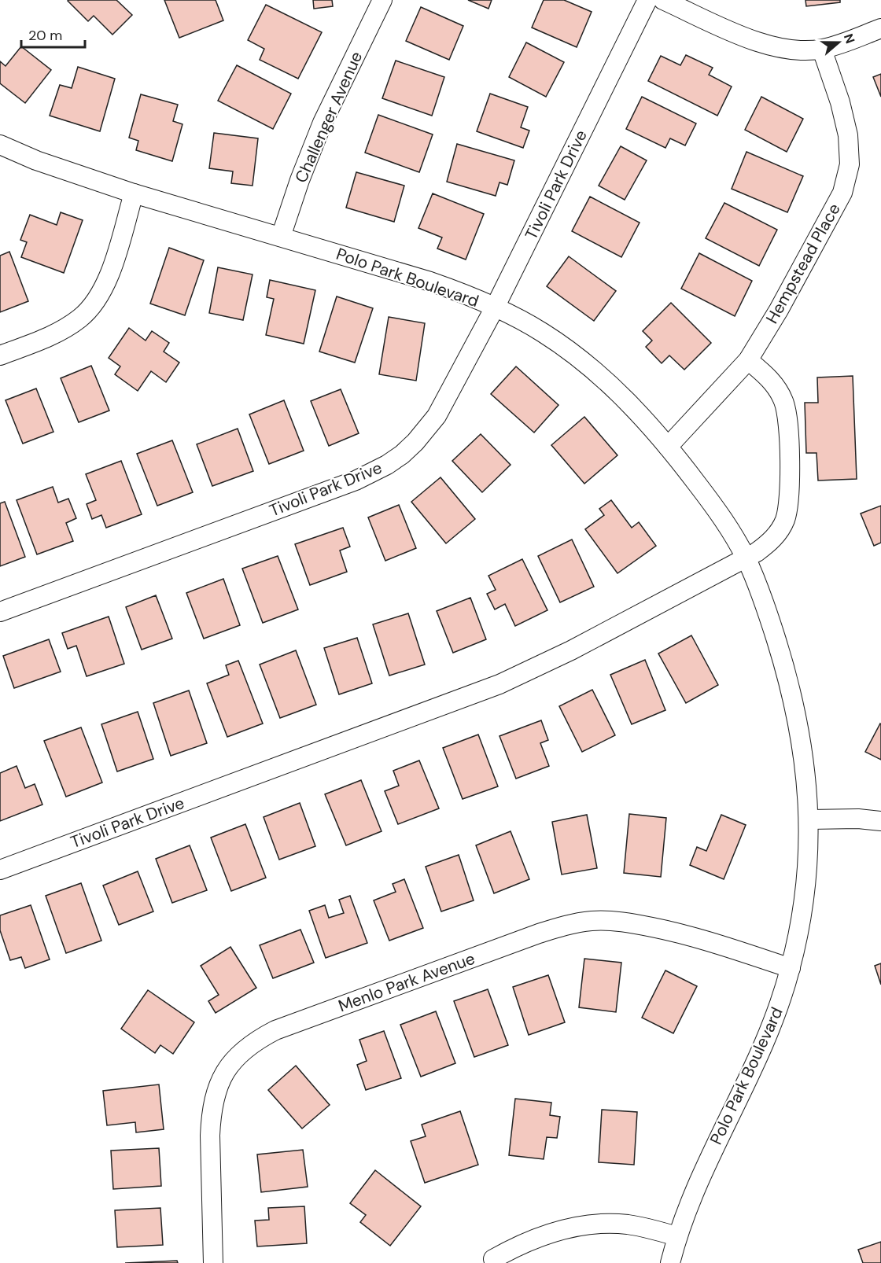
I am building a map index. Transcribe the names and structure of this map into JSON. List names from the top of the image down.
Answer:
{
  "streets": {
    "street": [
      "Challenger Avenue",
      "Tivoli Park Drive",
      "Hempstead Place",
      "Polo Park Boulevard",
      "Menlo Park Avenue"
    ]
  },
  "crossings": [
    ["Challenger Avenue", "Polo Park Boulevard"],
    ["Tivoli Park Drive", "Hempstead Place"],
    ["Tivoli Park Drive", "Polo Park Boulevard"],
    ["Hempstead Place", "Polo Park Boulevard"],
    ["Polo Park Boulevard", "Menlo Park Avenue"]
  ],
  "scale_bar": "20 m",
  "north": "right"
}
